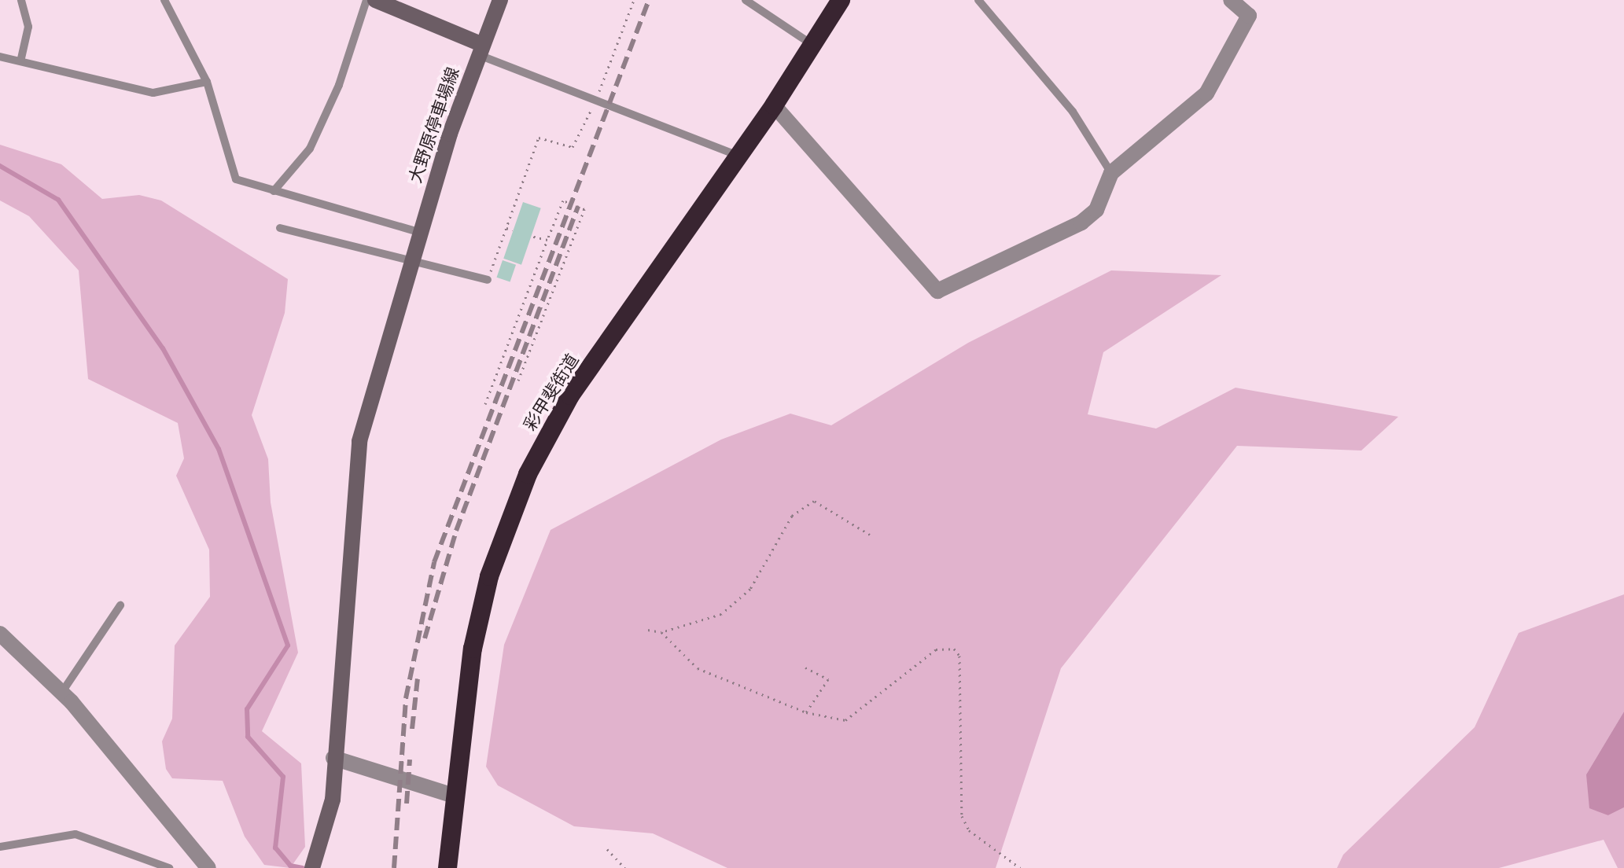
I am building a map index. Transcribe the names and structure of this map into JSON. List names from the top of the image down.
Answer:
{
  "streets": {
    "highway": ["彩甲斐街道"],
    "street": ["大野原停車場線"]
  }
}
